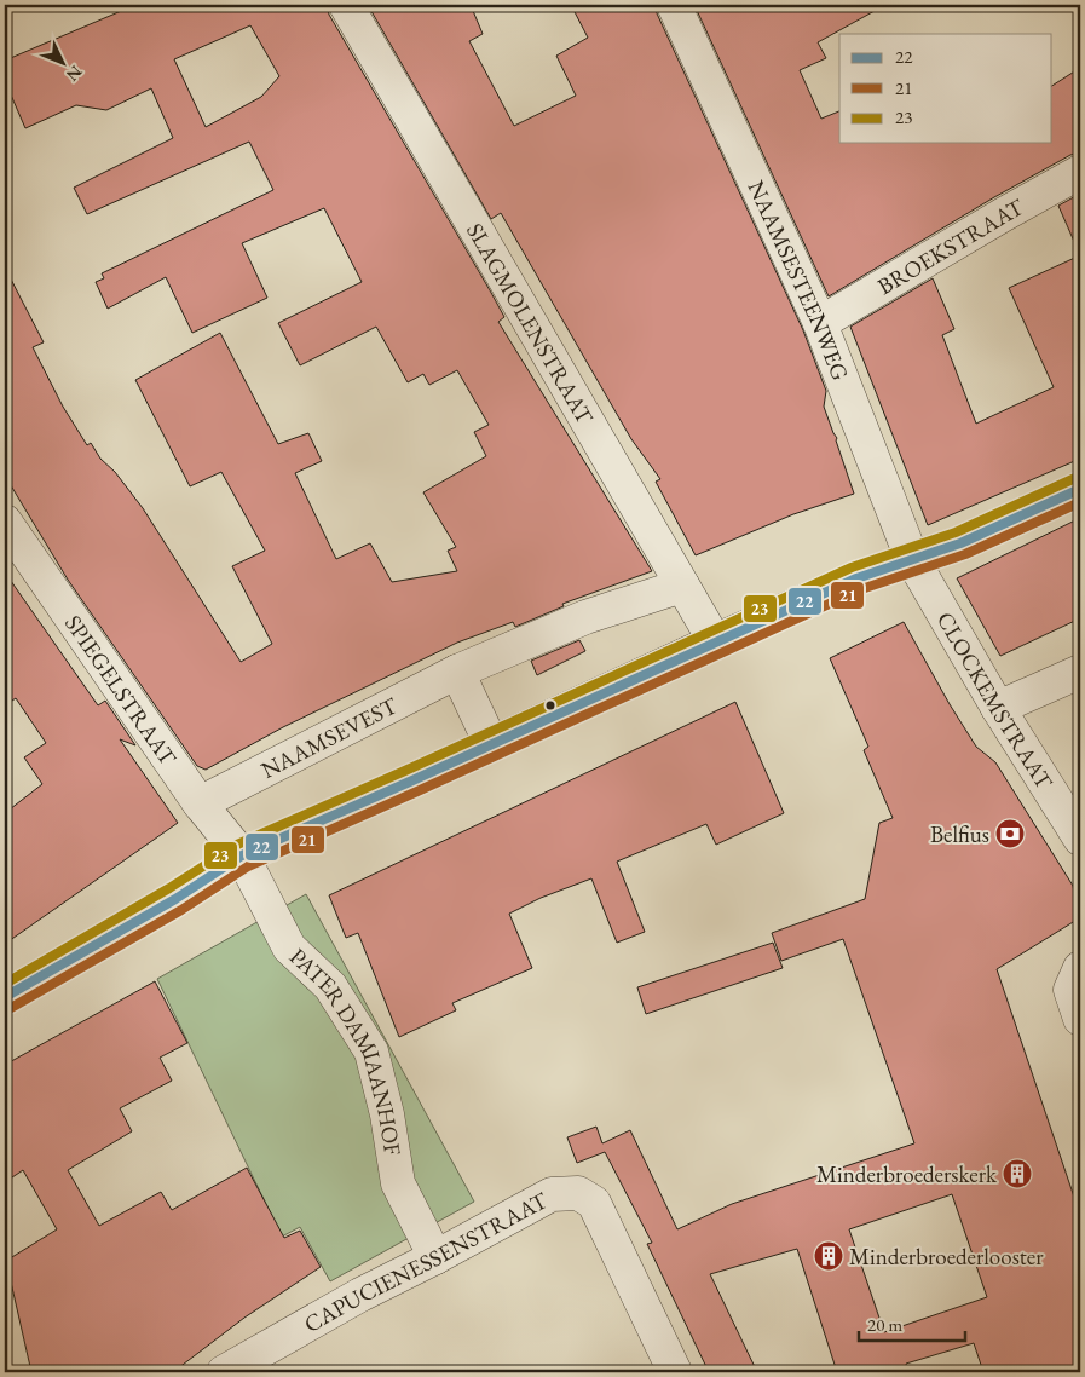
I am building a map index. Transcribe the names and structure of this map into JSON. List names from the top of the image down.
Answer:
{
  "streets": {
    "street": [
      "BROEKSTRAAT",
      "NAAMSESTEENWEG",
      "SLAGMOLENSTRAAT",
      "SPIEGELSTRAAT",
      "CLOCKEMSTRAAT",
      "NAAMSEVEST",
      "PATER DAMIAANHOF",
      "CAPUCIENESSENSTRAAT"
    ]
  },
  "crossings": [
    ["BROEKSTRAAT", "NAAMSESTEENWEG"],
    ["NAAMSESTEENWEG", "CLOCKEMSTRAAT"],
    ["SLAGMOLENSTRAAT", "NAAMSEVEST"],
    ["SPIEGELSTRAAT", "NAAMSEVEST"],
    ["SPIEGELSTRAAT", "PATER DAMIAANHOF"],
    ["PATER DAMIAANHOF", "CAPUCIENESSENSTRAAT"]
  ],
  "places": {
    "bank": ["Belfius"],
    "building": ["Minderbroederskerk", "Minderbroederlooster"]
  },
  "lines": ["transit line 23", "transit line 22", "transit line 21"],
  "legend": ["22", "21", "23"],
  "scale_bar": "20 m",
  "north": "bottom right"
}
